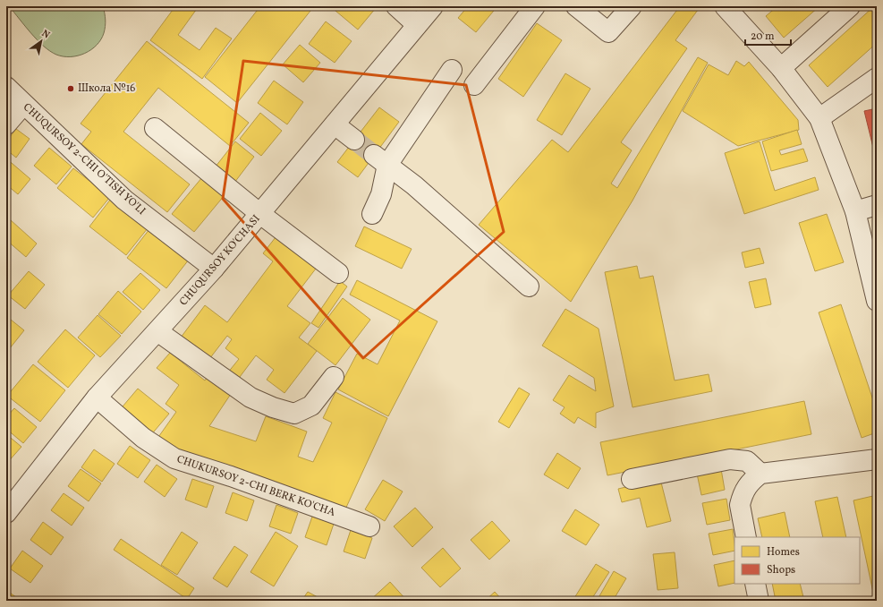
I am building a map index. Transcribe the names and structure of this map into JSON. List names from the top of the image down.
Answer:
{
  "streets": {
    "street": ["CHUQURSOY 2-CHI O'TISH YO'LI", "CHUQURSOY KO'CHASI", "CHUKURSOY 2-CHI BERK KO'CHA"]
  },
  "crossings": [
    ["CHUQURSOY 2-CHI O'TISH YO'LI", "CHUQURSOY KO'CHASI"],
    ["CHUQURSOY KO'CHASI", "CHUKURSOY 2-CHI BERK KO'CHA"]
  ],
  "places": ["Школа №16"],
  "legend": ["Homes", "Shops"],
  "scale_bar": "20 m",
  "north": "top right"
}
